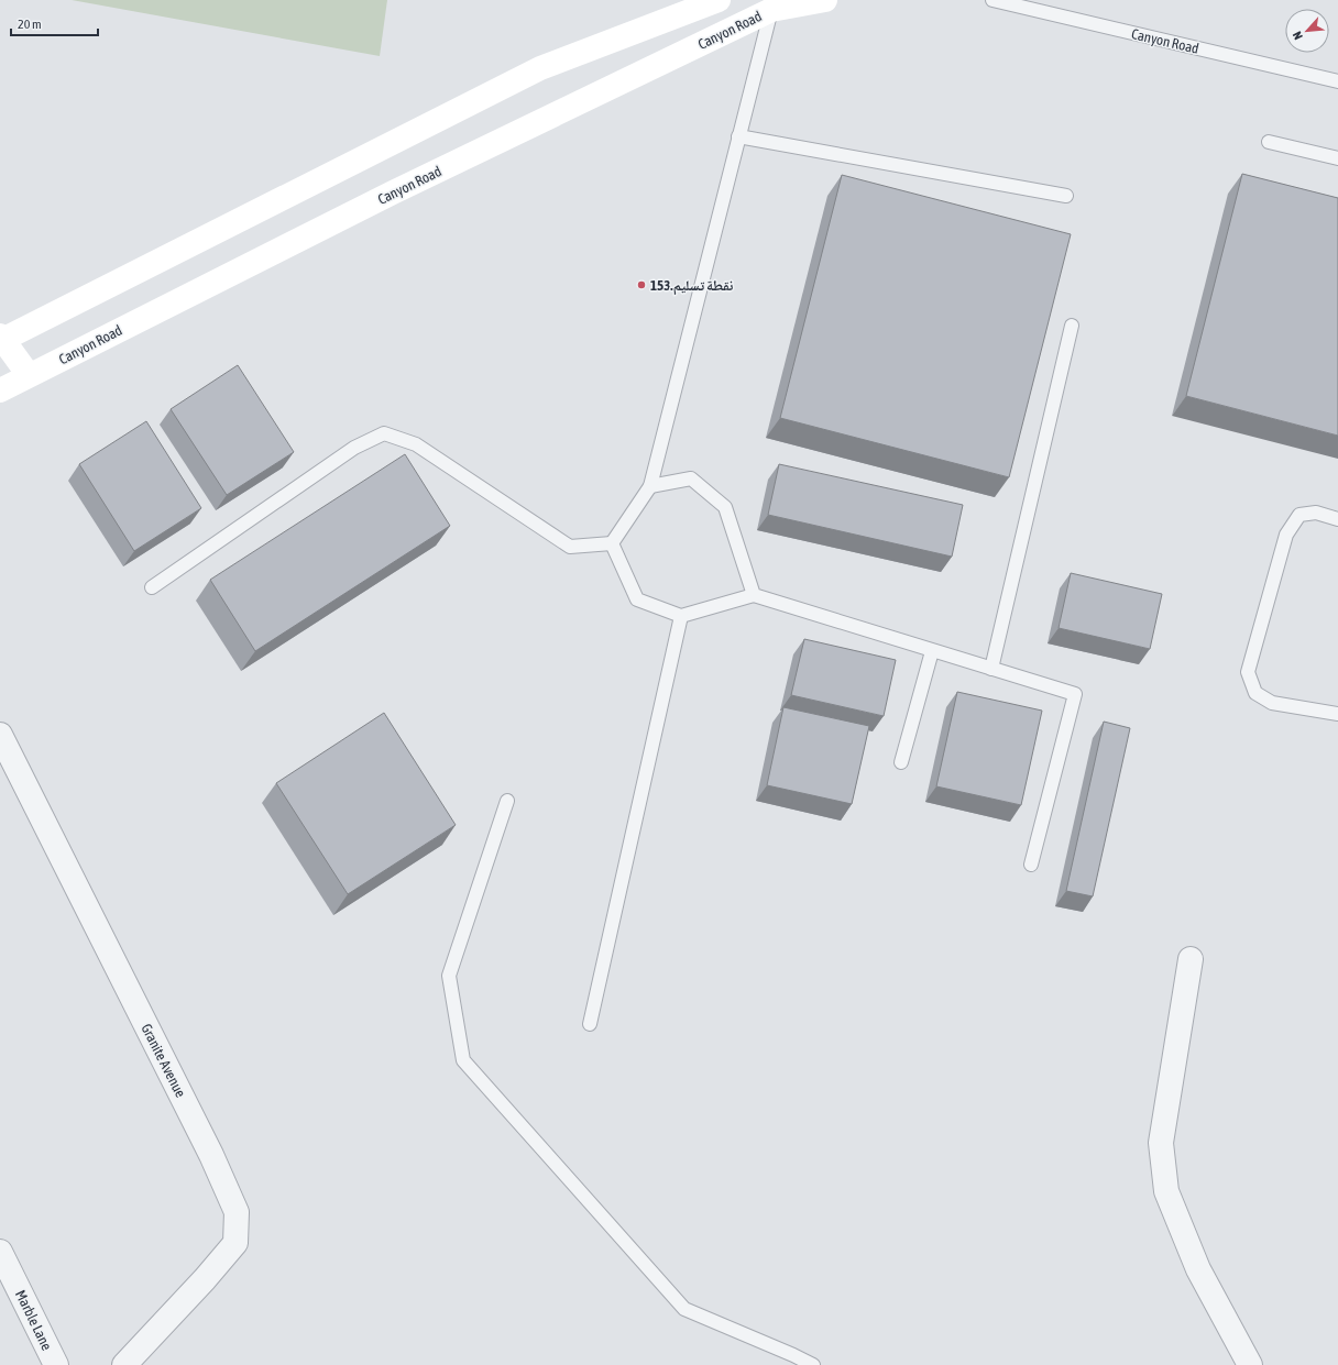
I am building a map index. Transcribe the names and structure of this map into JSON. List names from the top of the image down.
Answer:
{
  "streets": {
    "main road": ["Canyon Road"],
    "street": ["Granite Avenue", "Marble Lane"]
  },
  "places": ["نقطة تسليم.153"],
  "scale_bar": "20 m",
  "north": "bottom left"
}
